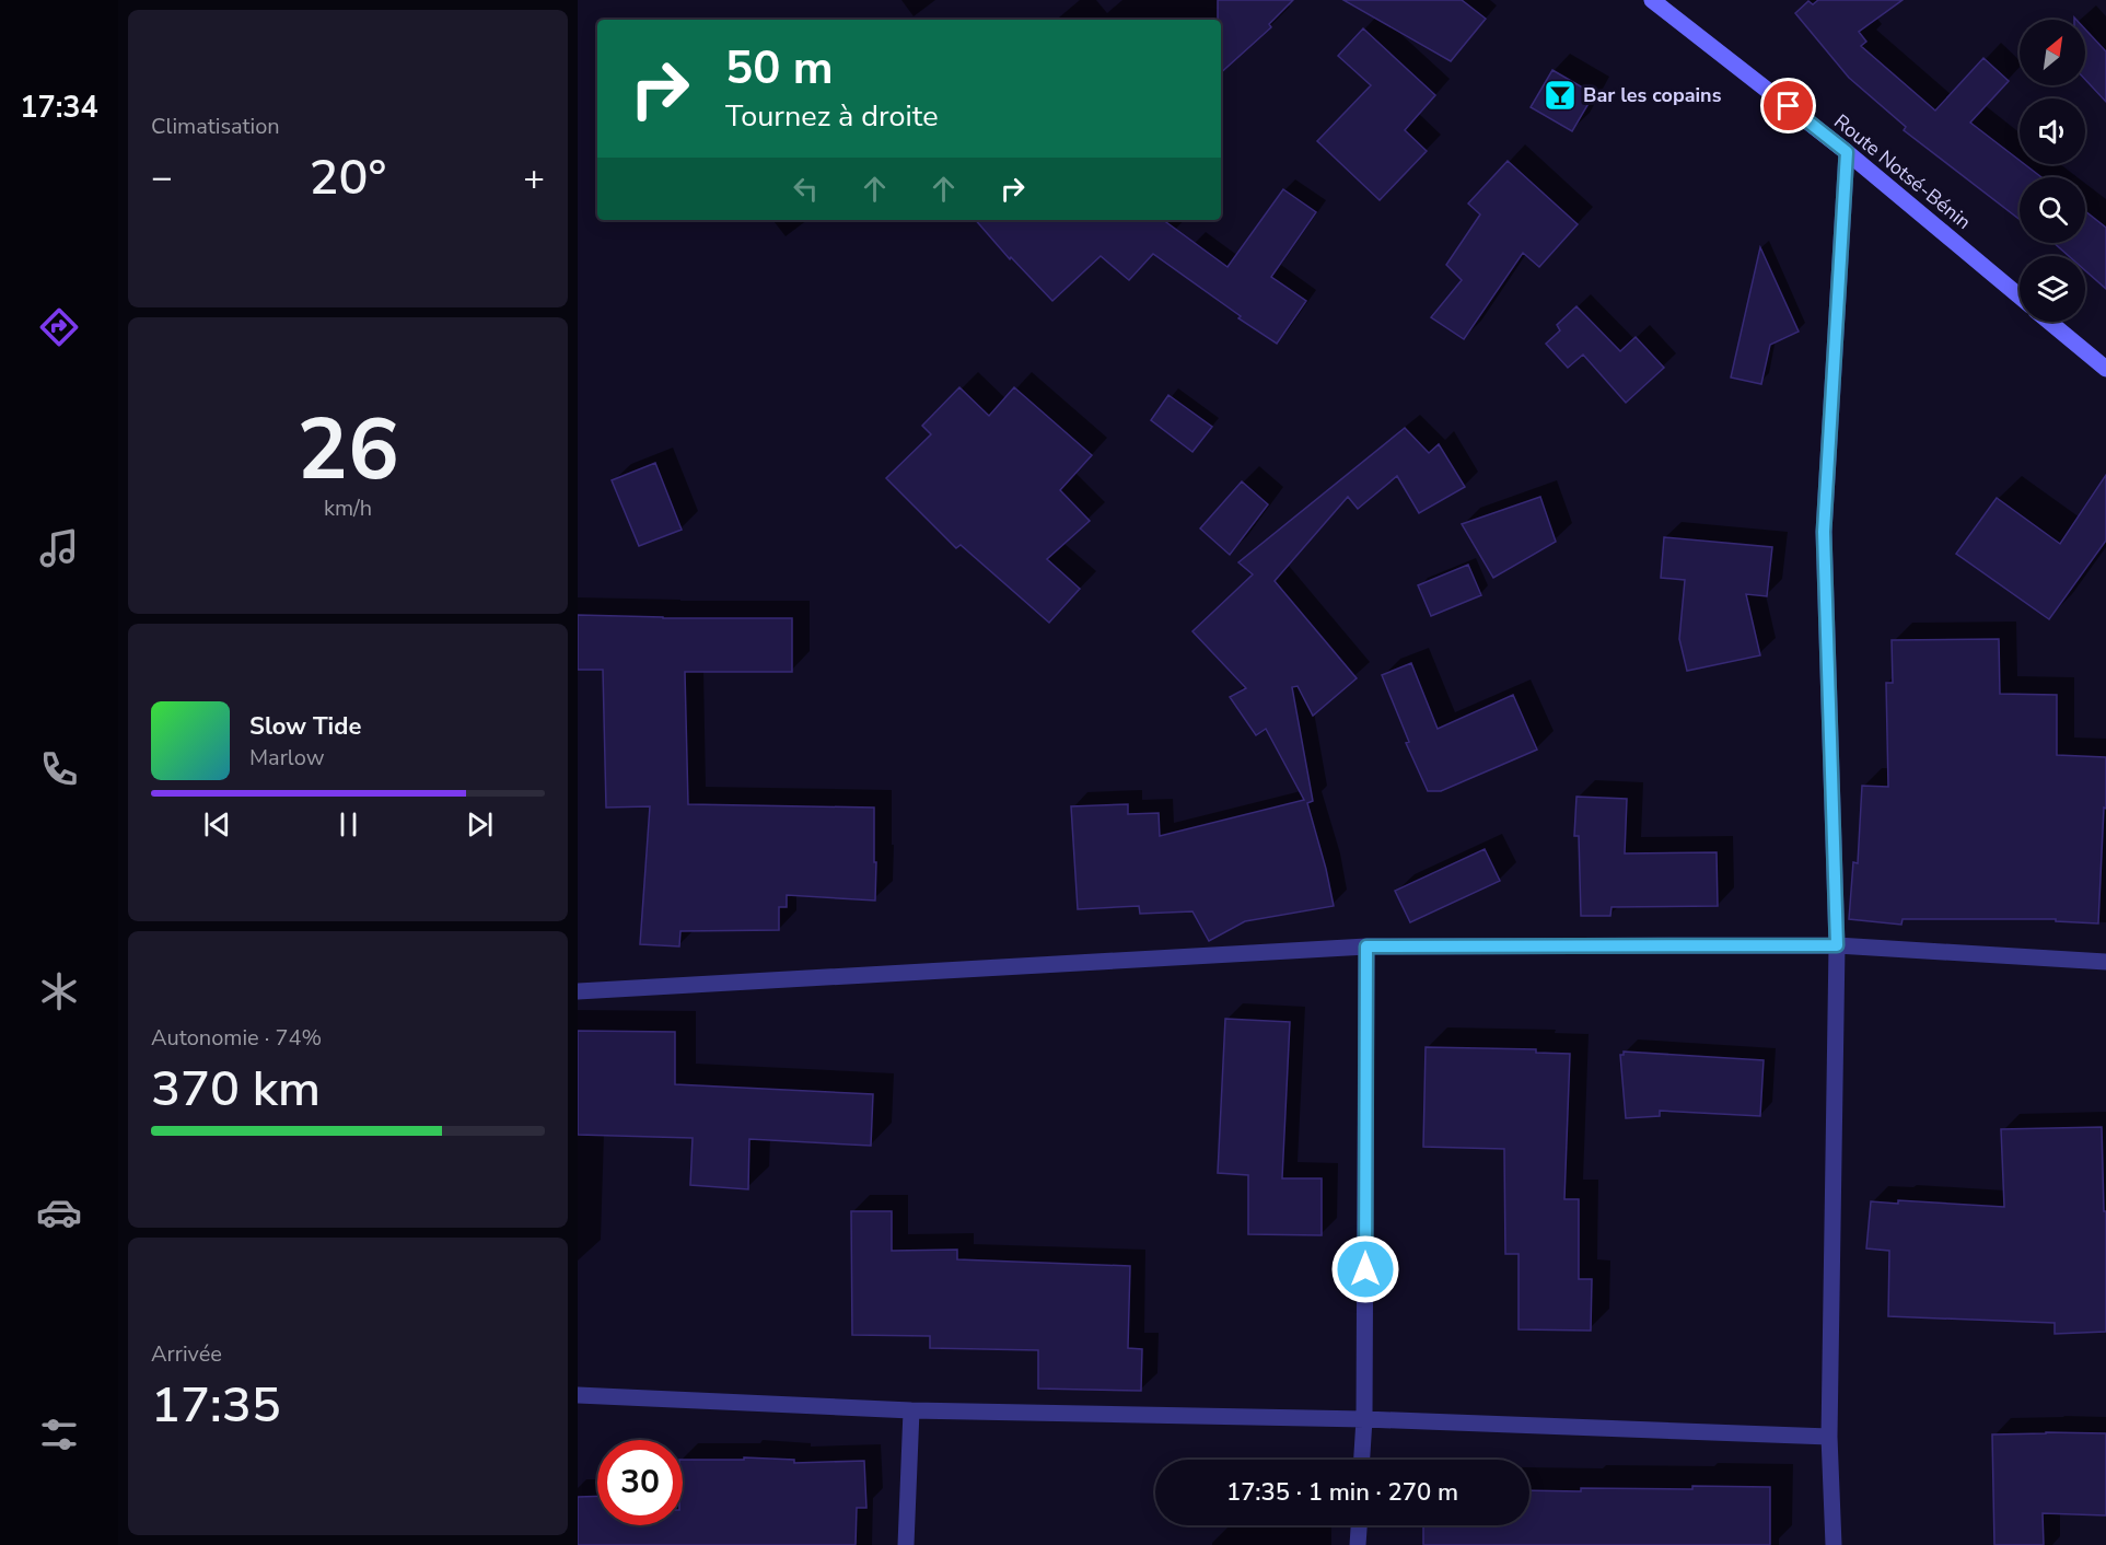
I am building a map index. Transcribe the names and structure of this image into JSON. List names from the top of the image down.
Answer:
{
  "streets": {
    "main road": ["Route Notsé-Bénin"]
  },
  "places": {
    "bar": ["Bar les copains"]
  },
  "north": "top right",
  "page": {
    "tabs": "17:34",
    "tile": [
      "Climatisation",
      ["26", "km/h"],
      ["Autonomie · 74%", "370 km"],
      ["Arrivée", "17:35"]
    ],
    "turn": ["50 m", "Tournez à droite"],
    "heat": ["−", "20°", "+"],
    "song": ["Slow Tide", "Marlow"],
    "limit": "30",
    "trip": "17:35 · 1 min · 270 m"
  }
}
